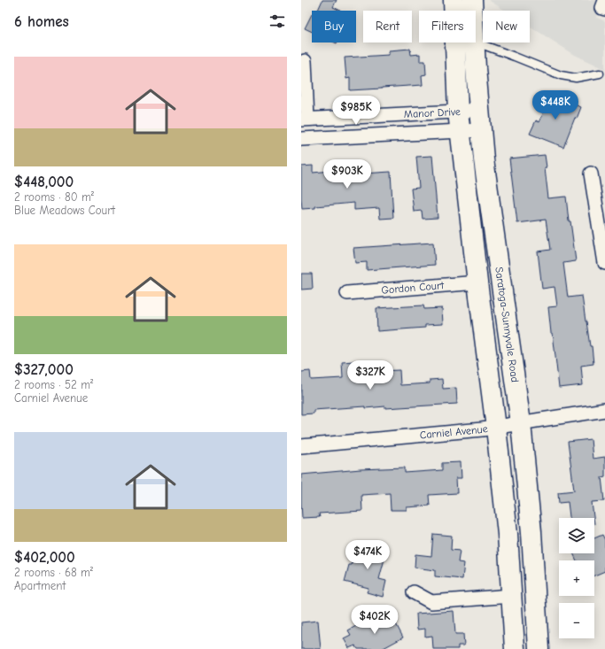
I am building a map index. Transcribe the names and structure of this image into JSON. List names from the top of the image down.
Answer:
{
  "streets": {
    "main road": ["Saratoga-Sunnyvale Road"],
    "street": ["Manor Drive", "Gordon Court", "Carniel Avenue"]
  },
  "crossings": [
    ["Manor Drive", "Saratoga-Sunnyvale Road"],
    ["Saratoga-Sunnyvale Road", "Carniel Avenue"]
  ],
  "page": {
    "heading": "6 homes",
    "chip": [
      "Buy",
      "Rent",
      "Filters",
      "New"
    ],
    "list": [
      {
        "name": "$448,000",
        "note": "2 rooms · 80 m² · Blue Meadows Court"
      },
      {
        "name": "$327,000",
        "note": "2 rooms · 52 m² · Carniel Avenue"
      },
      {
        "name": "$402,000",
        "note": "2 rooms · 68 m² · Apartment"
      }
    ],
    "price": [
      "$448K",
      "$985K",
      "$903K",
      "$327K",
      "$474K",
      "$402K"
    ],
    "map_buttons": ["+", "−"]
  }
}
